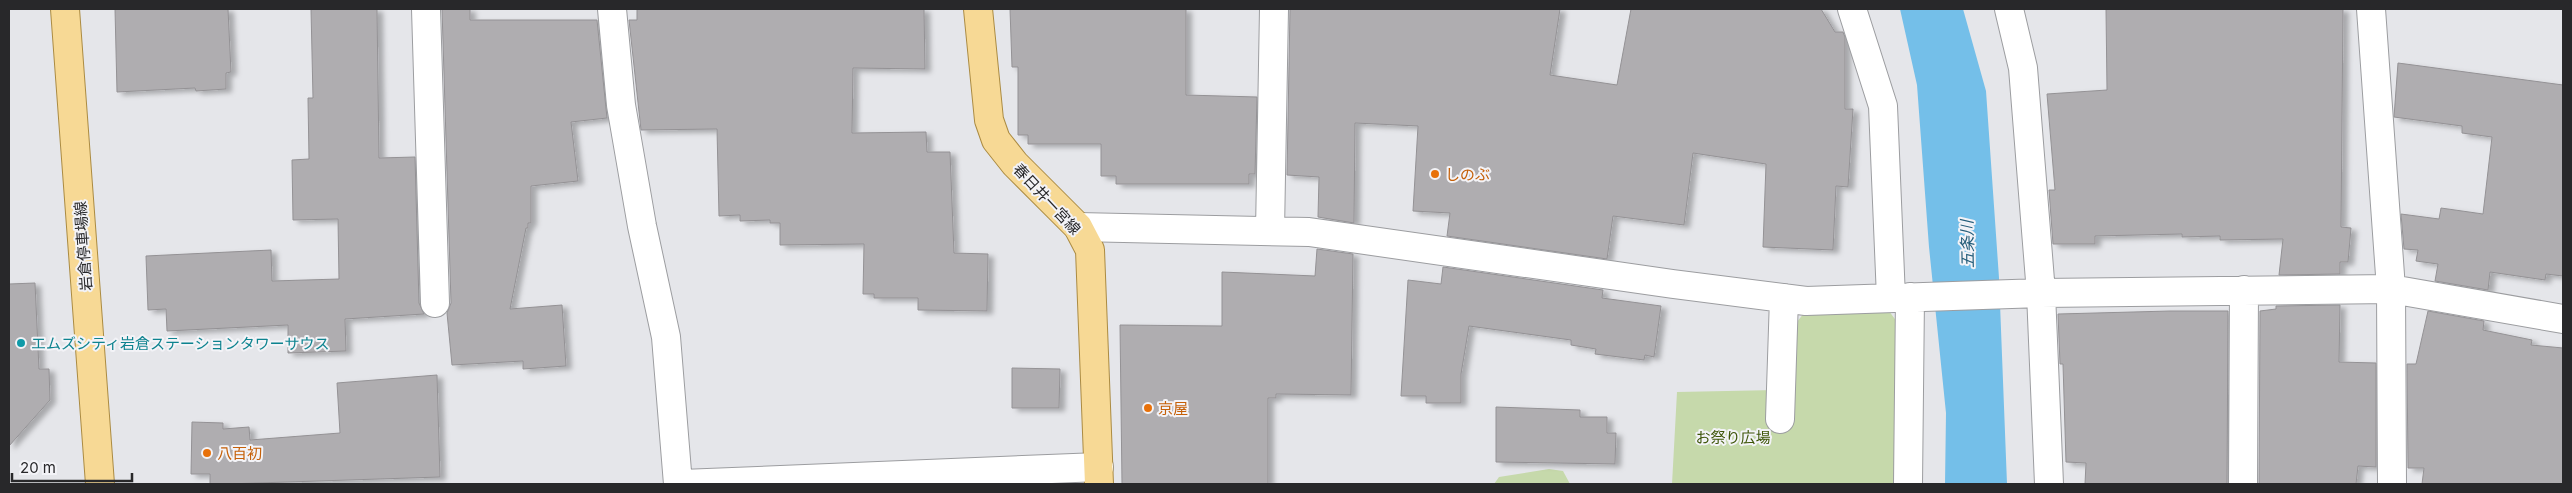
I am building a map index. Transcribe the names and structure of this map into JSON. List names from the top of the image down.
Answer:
{
  "streets": {
    "main road": ["春日井一宮線", "岩倉停車場線"]
  },
  "water": ["五条川"],
  "parks": ["お祭り広場"],
  "places": [
    "しのぶ",
    "エムズシティ岩倉ステーションタワーサウス",
    "京屋",
    "八百初"
  ],
  "scale_bar": "20 m"
}
